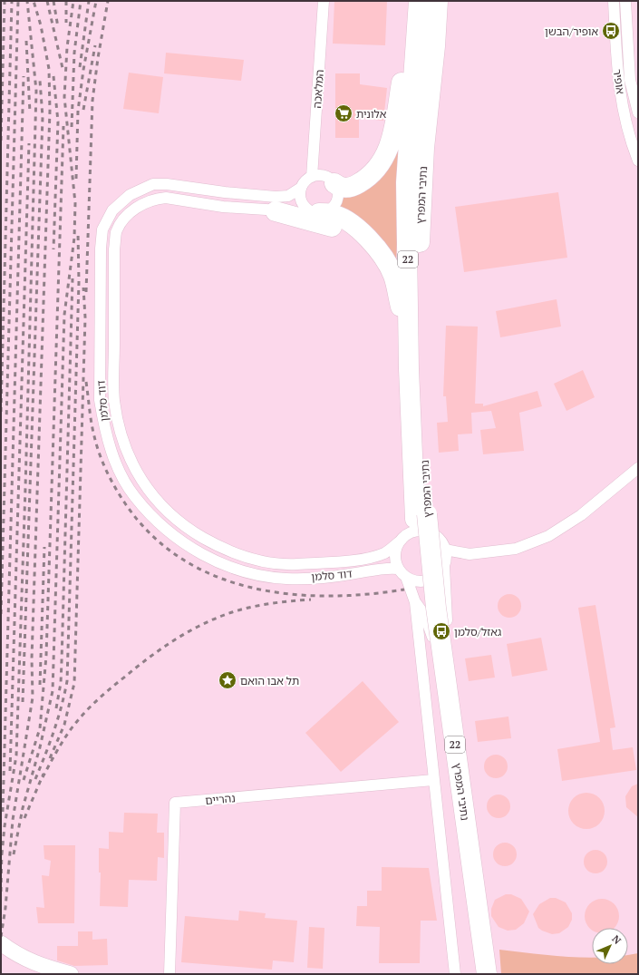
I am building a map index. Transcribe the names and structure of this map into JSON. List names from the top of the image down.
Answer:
{
  "streets": {
    "highway": ["נתיבי המפרץ", "22"],
    "street": [
      "אופיר",
      "המלאכה",
      "דוד סלמן",
      "נהריים"
    ]
  },
  "crossings": [
    ["המלאכה", "דוד סלמן"]
  ],
  "places": {
    "bus stop": ["אופיר/הבשן", "גאזל/סלמן"],
    "supermarket": ["אלונית"],
    "place": ["תל אבו הואם"]
  },
  "north": "top right"
}
